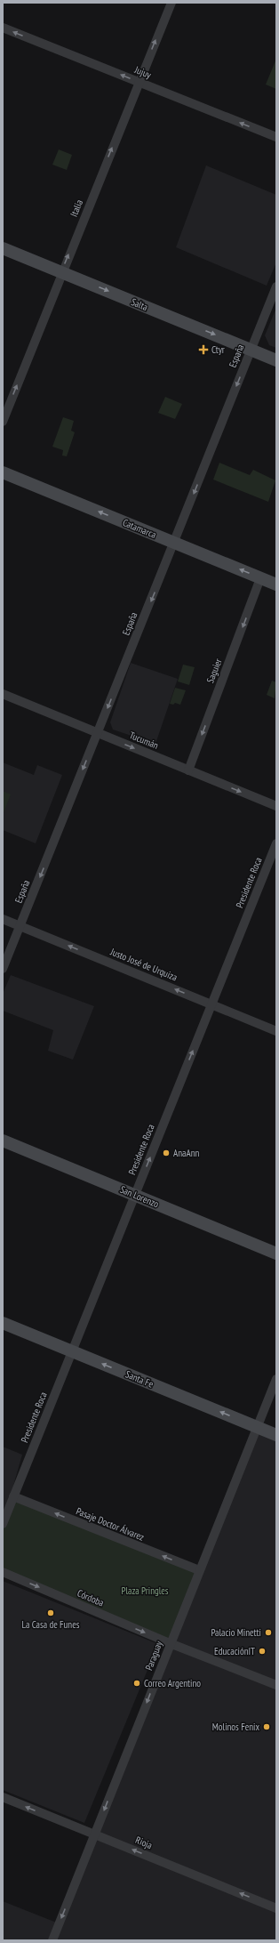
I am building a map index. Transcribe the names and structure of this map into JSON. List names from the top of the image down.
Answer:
{
  "streets": {
    "main road": [
      "Salta",
      "Catamarca",
      "San Lorenzo",
      "Santa Fe"
    ],
    "street": [
      "Jujuy",
      "Italia",
      "España",
      "Saguier",
      "Tucumán",
      "Presidente Roca",
      "Justo José de Urquiza",
      "Pasaje Doctor Álvarez",
      "Córdoba",
      "Paraguay",
      "Rioja"
    ]
  },
  "crossings": [
    ["Jujuy", "Italia"],
    ["Italia", "Salta"],
    ["Salta", "España"],
    ["España", "Catamarca"],
    ["España", "Tucumán"],
    ["España", "Justo José de Urquiza"],
    ["Catamarca", "Saguier"],
    ["Saguier", "Tucumán"],
    ["Presidente Roca", "Justo José de Urquiza"],
    ["Presidente Roca", "San Lorenzo"],
    ["Presidente Roca", "Santa Fe"],
    ["Presidente Roca", "Pasaje Doctor Álvarez"],
    ["Santa Fe", "Paraguay"],
    ["Pasaje Doctor Álvarez", "Paraguay"],
    ["Córdoba", "Paraguay"],
    ["Paraguay", "Rioja"]
  ],
  "one_way": [
    "Jujuy",
    "Italia",
    "Salta",
    "España",
    "Catamarca",
    "Saguier",
    "Tucumán",
    "Justo José de Urquiza",
    "Santa Fe",
    "Pasaje Doctor Álvarez",
    "Córdoba",
    "Paraguay",
    "Rioja"
  ],
  "parks": ["Plaza Pringles"],
  "places": {
    "health": ["Ctyr"],
    "other": [
      "AnaAnn",
      "La Casa de Funes",
      "Palacio Minetti",
      "EducaciónIT",
      "Correo Argentino",
      "Molinos Fenix"
    ]
  }
}
